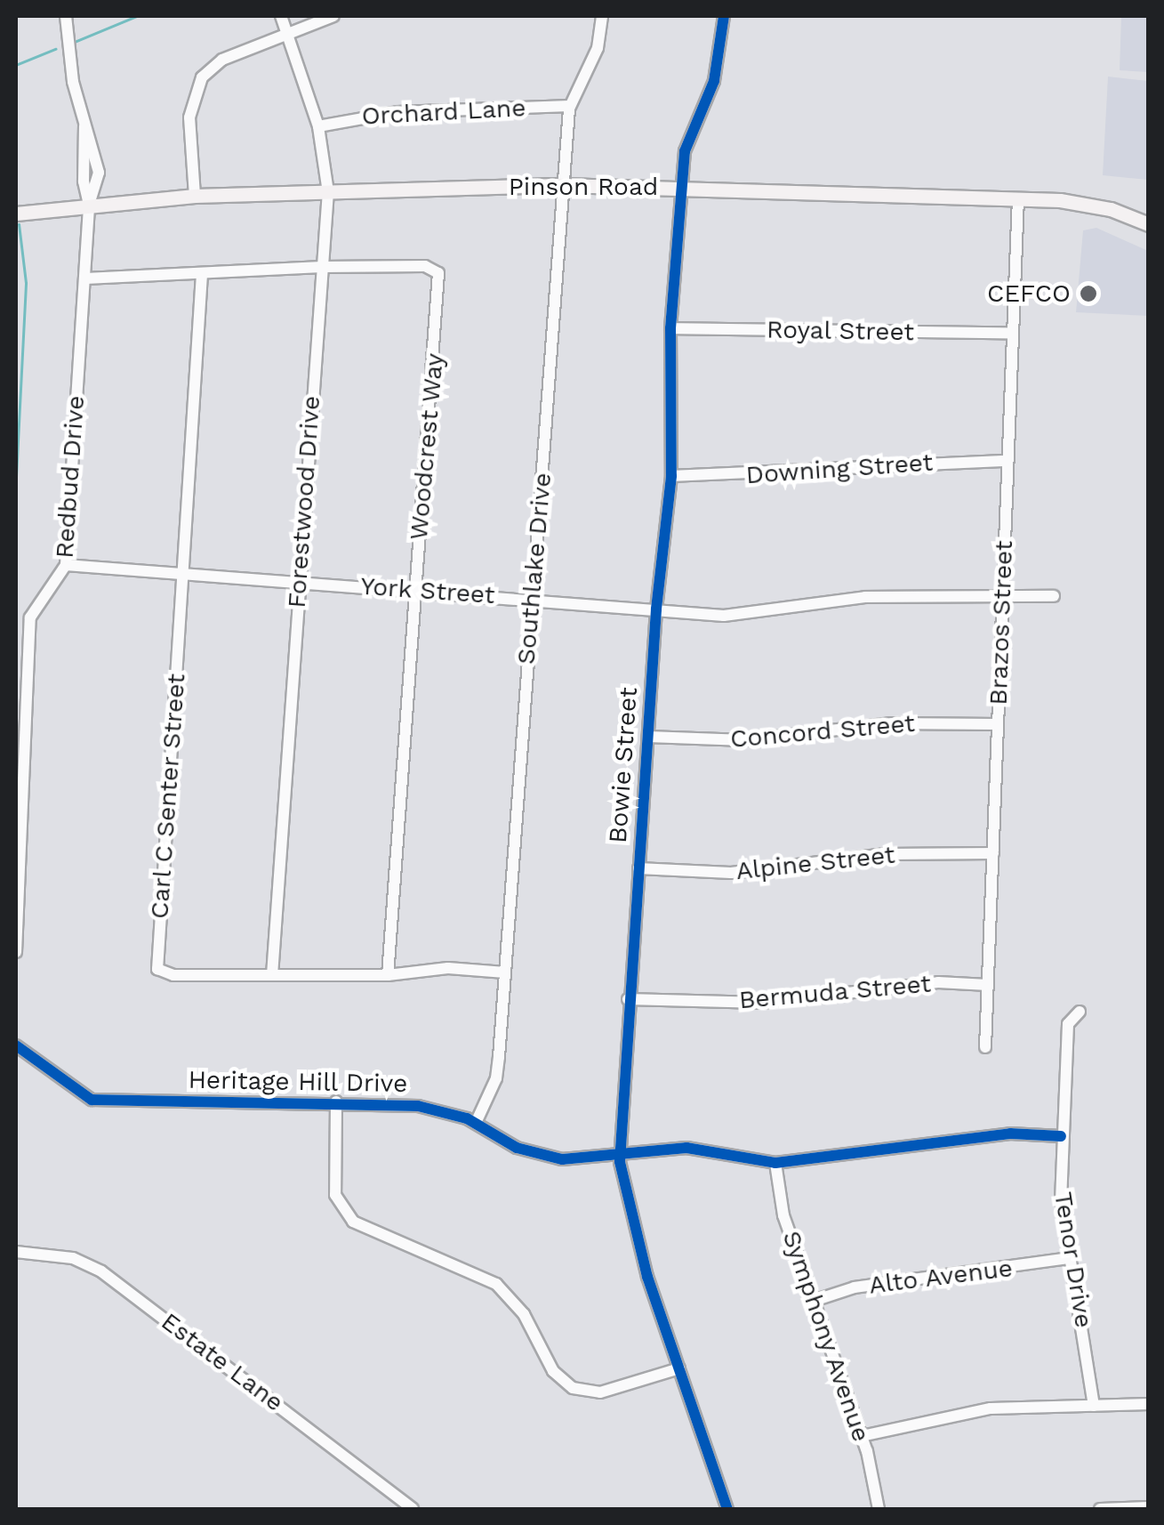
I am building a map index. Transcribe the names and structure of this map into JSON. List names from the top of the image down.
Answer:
{
  "streets": {
    "main road": ["Pinson Road"],
    "street": [
      "Orchard Lane",
      "Royal Street",
      "Woodcrest Way",
      "Downing Street",
      "Redbud Drive",
      "Forestwood Drive",
      "Southlake Drive",
      "York Street",
      "Brazos Street",
      "Concord Street",
      "Bowie Street",
      "Carl C Senter Street",
      "Alpine Street",
      "Bermuda Street",
      "Heritage Hill Drive",
      "Tenor Drive",
      "Alto Avenue",
      "Symphony Avenue",
      "Estate Lane"
    ]
  },
  "crossings": [
    ["Orchard Lane", "Forestwood Drive"],
    ["Orchard Lane", "Southlake Drive"],
    ["Pinson Road", "Redbud Drive"],
    ["Pinson Road", "Forestwood Drive"],
    ["Pinson Road", "Southlake Drive"],
    ["Pinson Road", "Brazos Street"],
    ["Pinson Road", "Bowie Street"],
    ["Royal Street", "Brazos Street"],
    ["Royal Street", "Bowie Street"],
    ["Woodcrest Way", "Redbud Drive"],
    ["Woodcrest Way", "Forestwood Drive"],
    ["Woodcrest Way", "York Street"],
    ["Woodcrest Way", "Carl C Senter Street"],
    ["Downing Street", "Brazos Street"],
    ["Downing Street", "Bowie Street"],
    ["Redbud Drive", "York Street"],
    ["Forestwood Drive", "York Street"],
    ["Forestwood Drive", "Carl C Senter Street"],
    ["Southlake Drive", "York Street"],
    ["Southlake Drive", "Carl C Senter Street"],
    ["Southlake Drive", "Heritage Hill Drive"],
    ["York Street", "Brazos Street"],
    ["York Street", "Bowie Street"],
    ["York Street", "Carl C Senter Street"],
    ["Brazos Street", "Concord Street"],
    ["Brazos Street", "Alpine Street"],
    ["Brazos Street", "Bermuda Street"],
    ["Concord Street", "Bowie Street"],
    ["Bowie Street", "Alpine Street"],
    ["Bowie Street", "Bermuda Street"],
    ["Bowie Street", "Heritage Hill Drive"],
    ["Heritage Hill Drive", "Tenor Drive"],
    ["Heritage Hill Drive", "Symphony Avenue"],
    ["Tenor Drive", "Alto Avenue"],
    ["Alto Avenue", "Symphony Avenue"]
  ],
  "places": ["CEFCO"]
}
